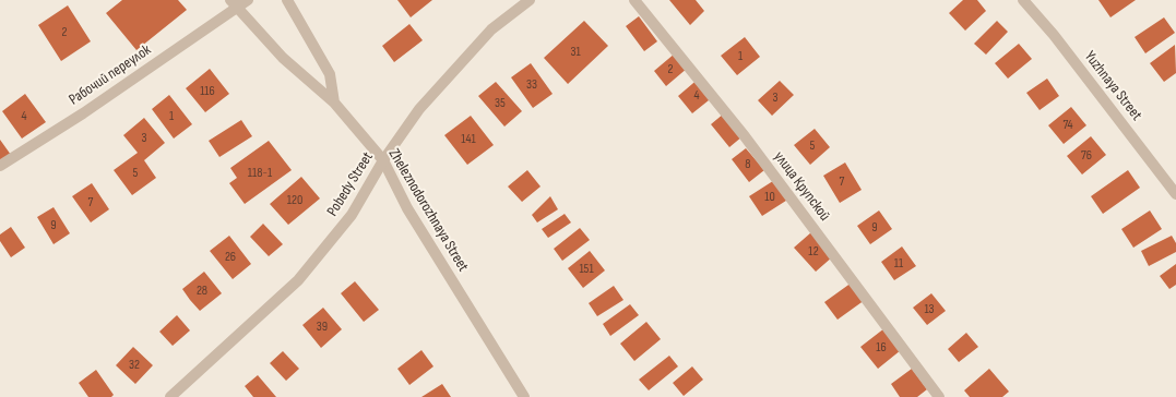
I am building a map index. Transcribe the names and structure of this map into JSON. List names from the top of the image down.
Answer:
{
  "streets": {
    "street": [
      "Рабочий переулок",
      "Yuzhnaya Street",
      "Pobedy Street",
      "улица Крупской",
      "Zheleznodorozhnaya Street"
    ]
  },
  "crossings": [
    ["Рабочий переулок", "Zheleznodorozhnaya Street"],
    ["Pobedy Street", "Zheleznodorozhnaya Street"]
  ],
  "house_numbers": [
    "2",
    "31",
    "1",
    "2",
    "33",
    "116",
    "4",
    "3",
    "35",
    "4",
    "1",
    "74",
    "3",
    "141",
    "5",
    "76",
    "8",
    "5",
    "118-1",
    "7",
    "10",
    "120",
    "7",
    "9",
    "9",
    "12",
    "26",
    "11",
    "151",
    "28",
    "13",
    "39",
    "16",
    "32"
  ]
}
